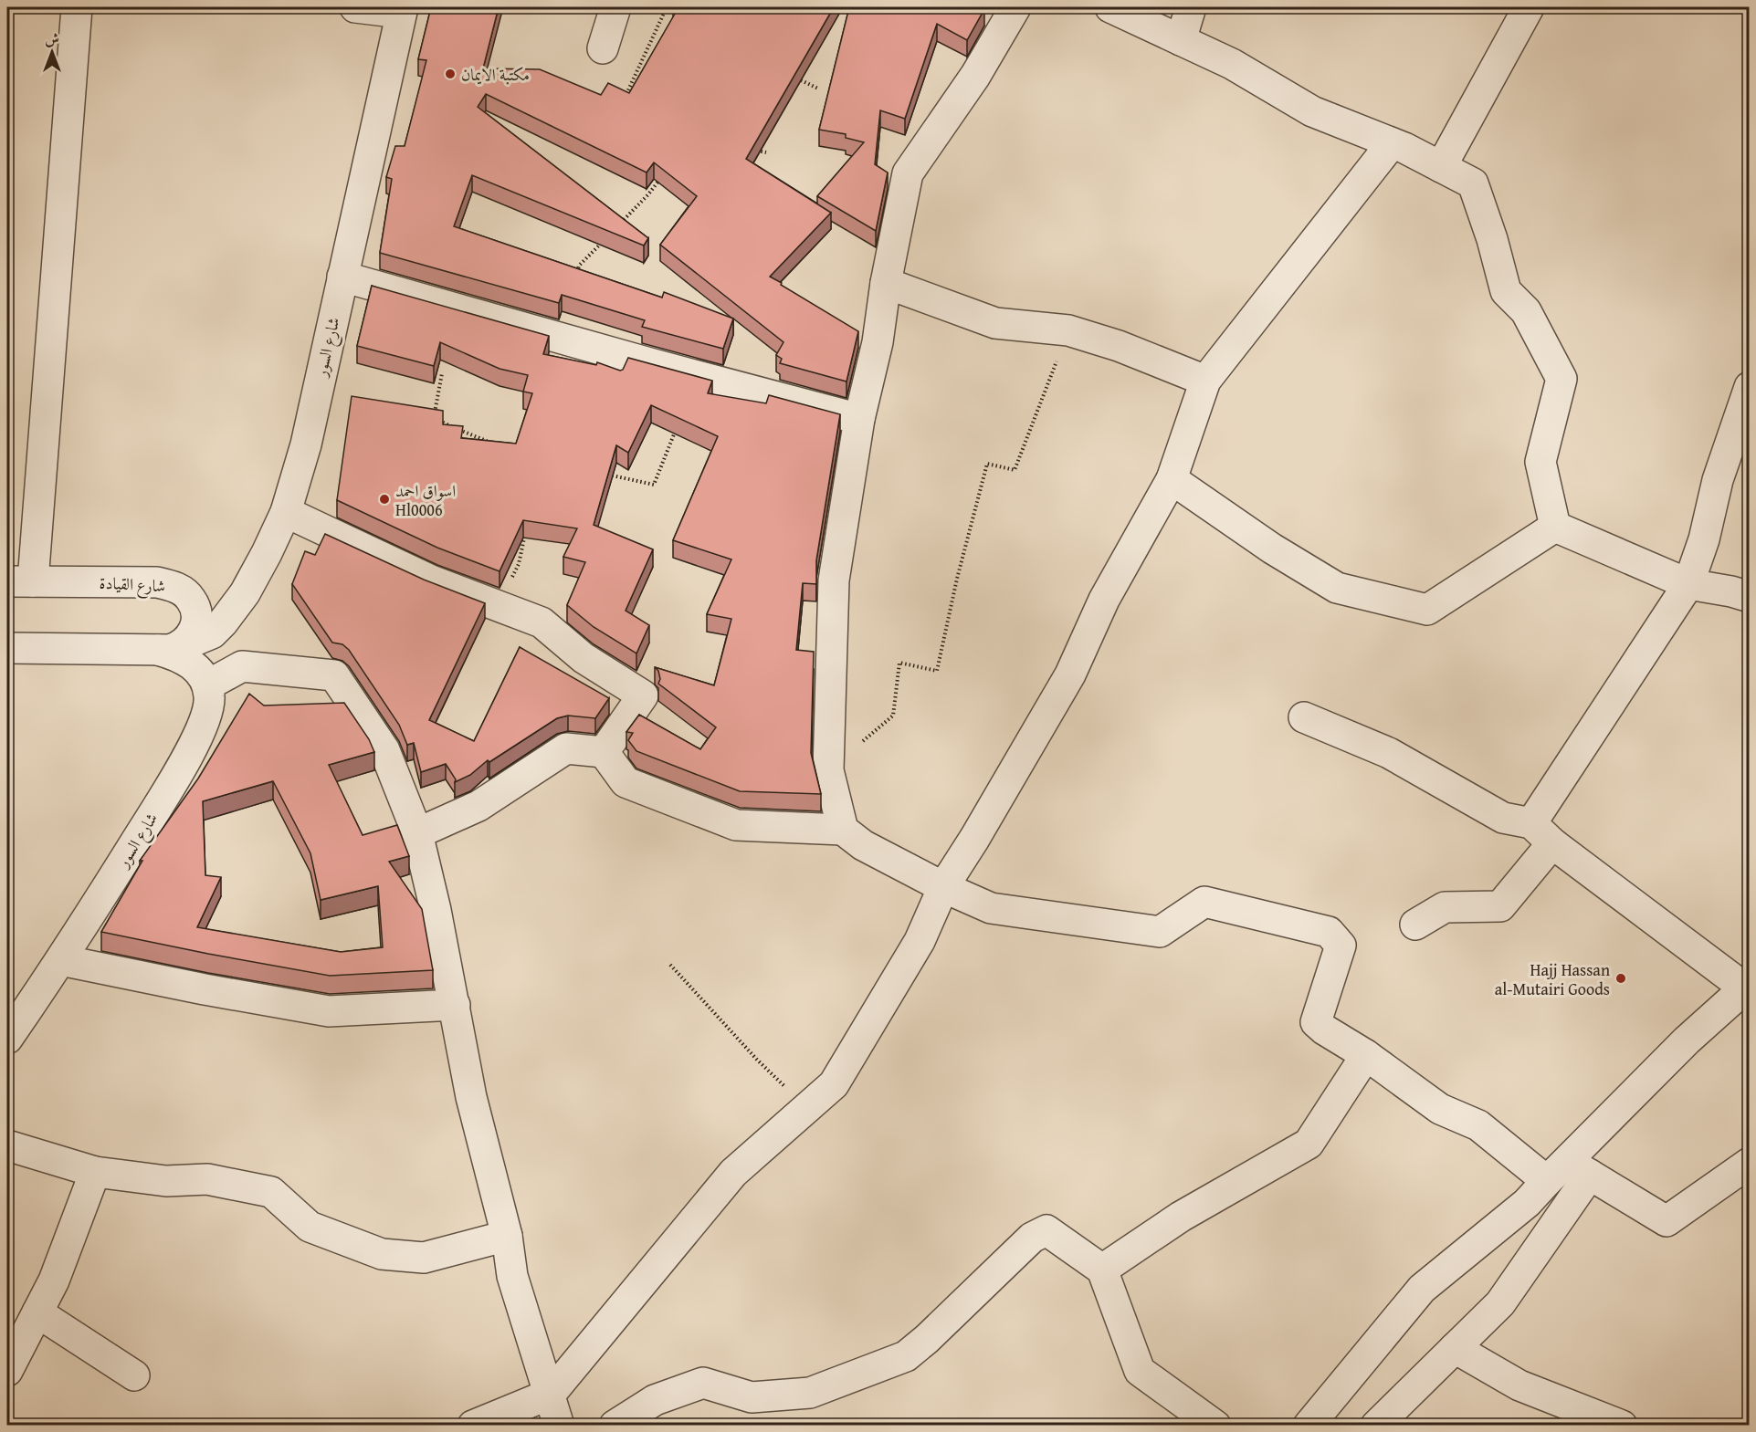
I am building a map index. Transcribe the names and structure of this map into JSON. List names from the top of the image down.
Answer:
{
  "streets": {
    "street": ["شارع السور", "شارع القيادة"]
  },
  "crossings": [
    ["شارع السور", "شارع القيادة"]
  ],
  "places": ["مكتبة الايمان", "اسواق احمد Hl0006", "Hajj Hassan al-Mutairi Goods"],
  "north": "top"
}
